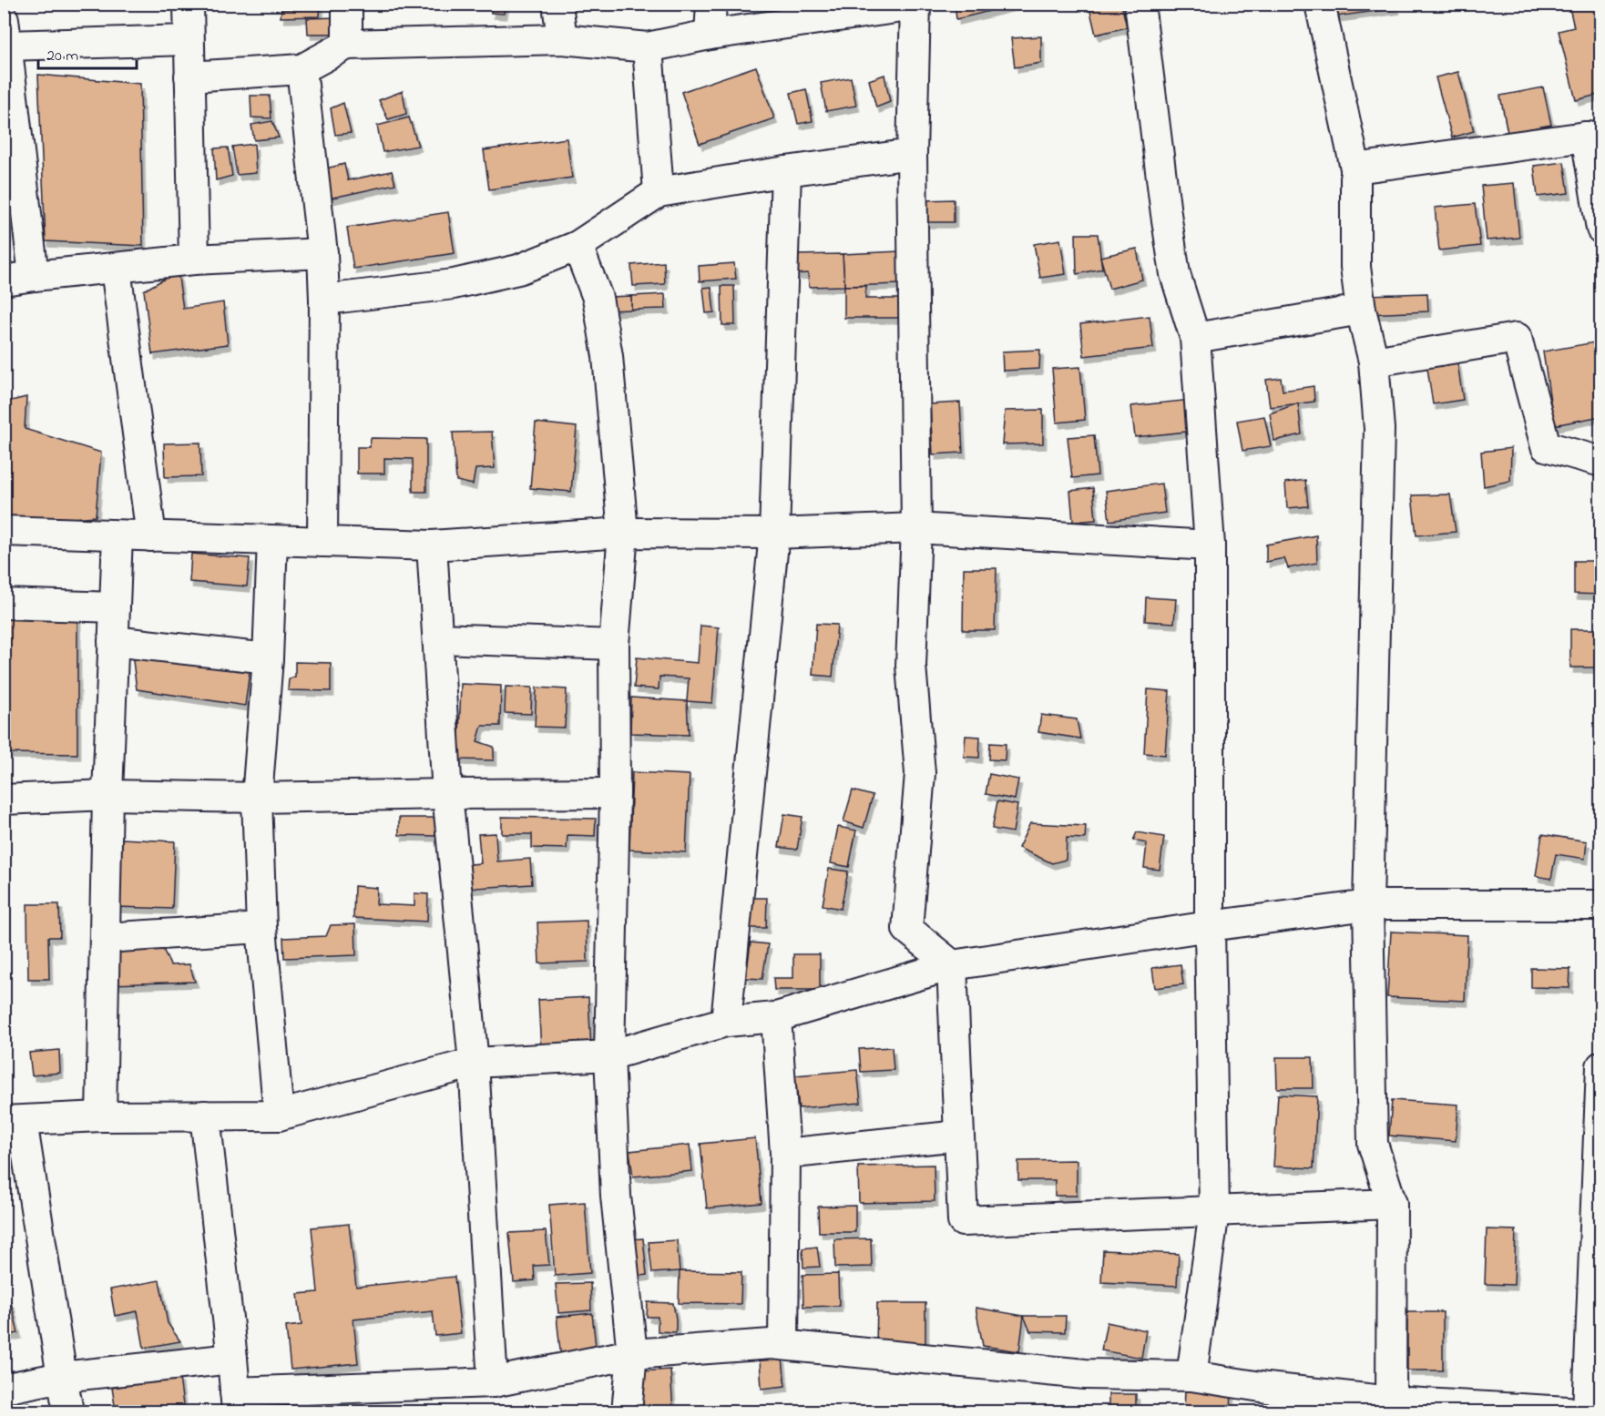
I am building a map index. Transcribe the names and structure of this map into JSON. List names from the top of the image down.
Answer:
{
  "scale_bar": "20 m"
}
